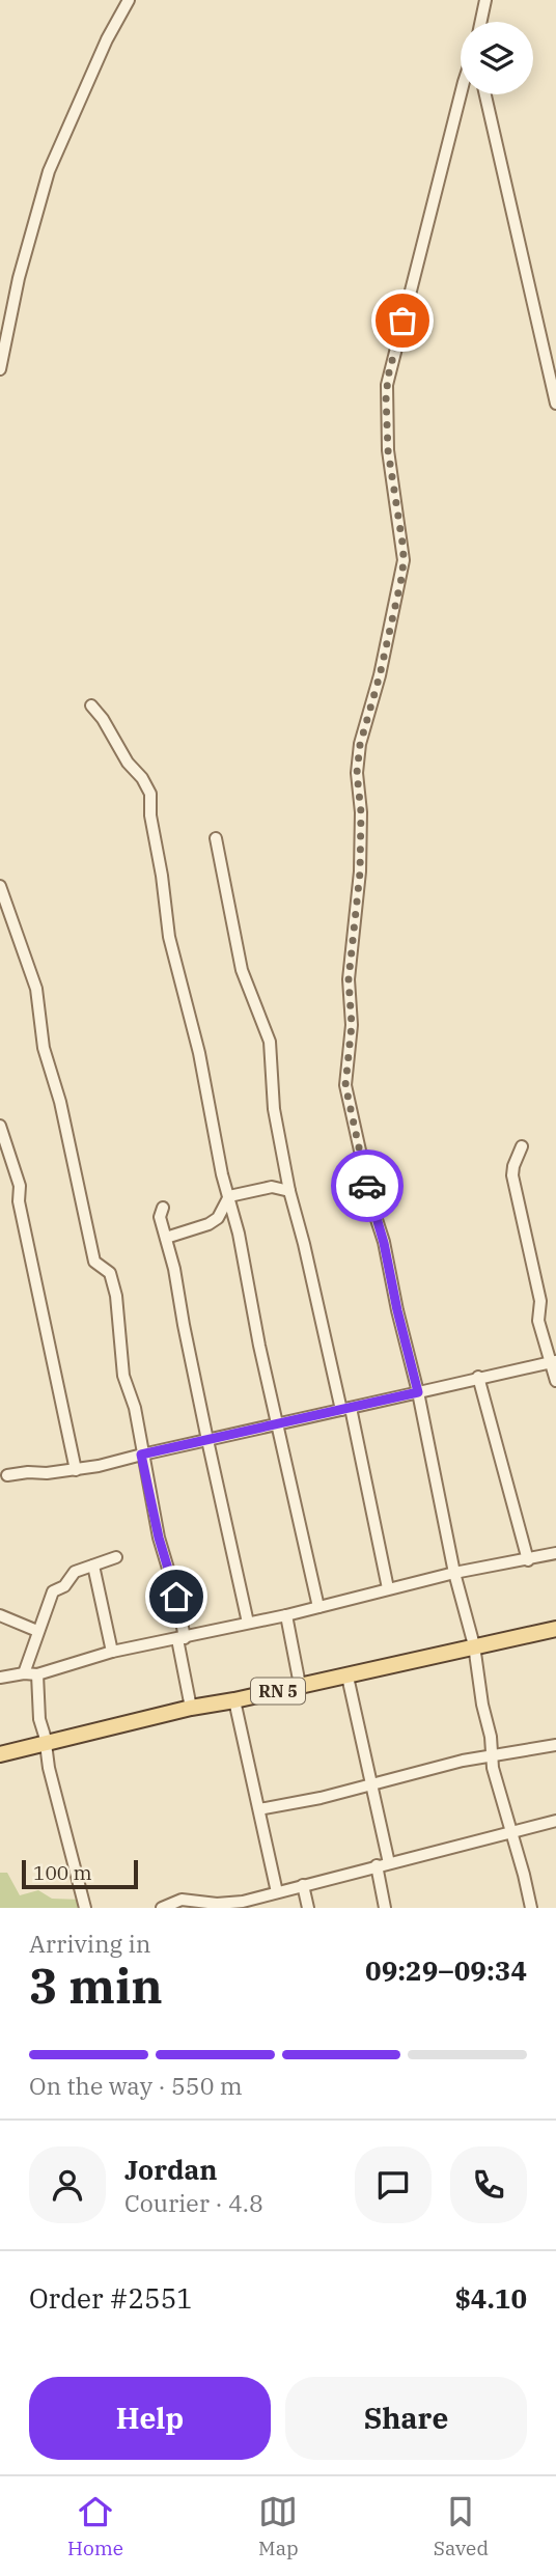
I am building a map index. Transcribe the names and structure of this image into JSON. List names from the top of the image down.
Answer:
{
  "streets": {
    "main road": ["RN 5"]
  },
  "scale_bar": "100 m",
  "page": {
    "scale": "100 m",
    "heading": ["3 min", "Arriving in", "09:29–09:34"],
    "panel": [
      "Jordan",
      "Courier · 4.8",
      "Order #2551",
      "$4.10"
    ],
    "bar": "On the way · 550 m",
    "buttons": ["Help", "Share"],
    "tabs": ["Home", "Map", "Saved"]
  }
}
